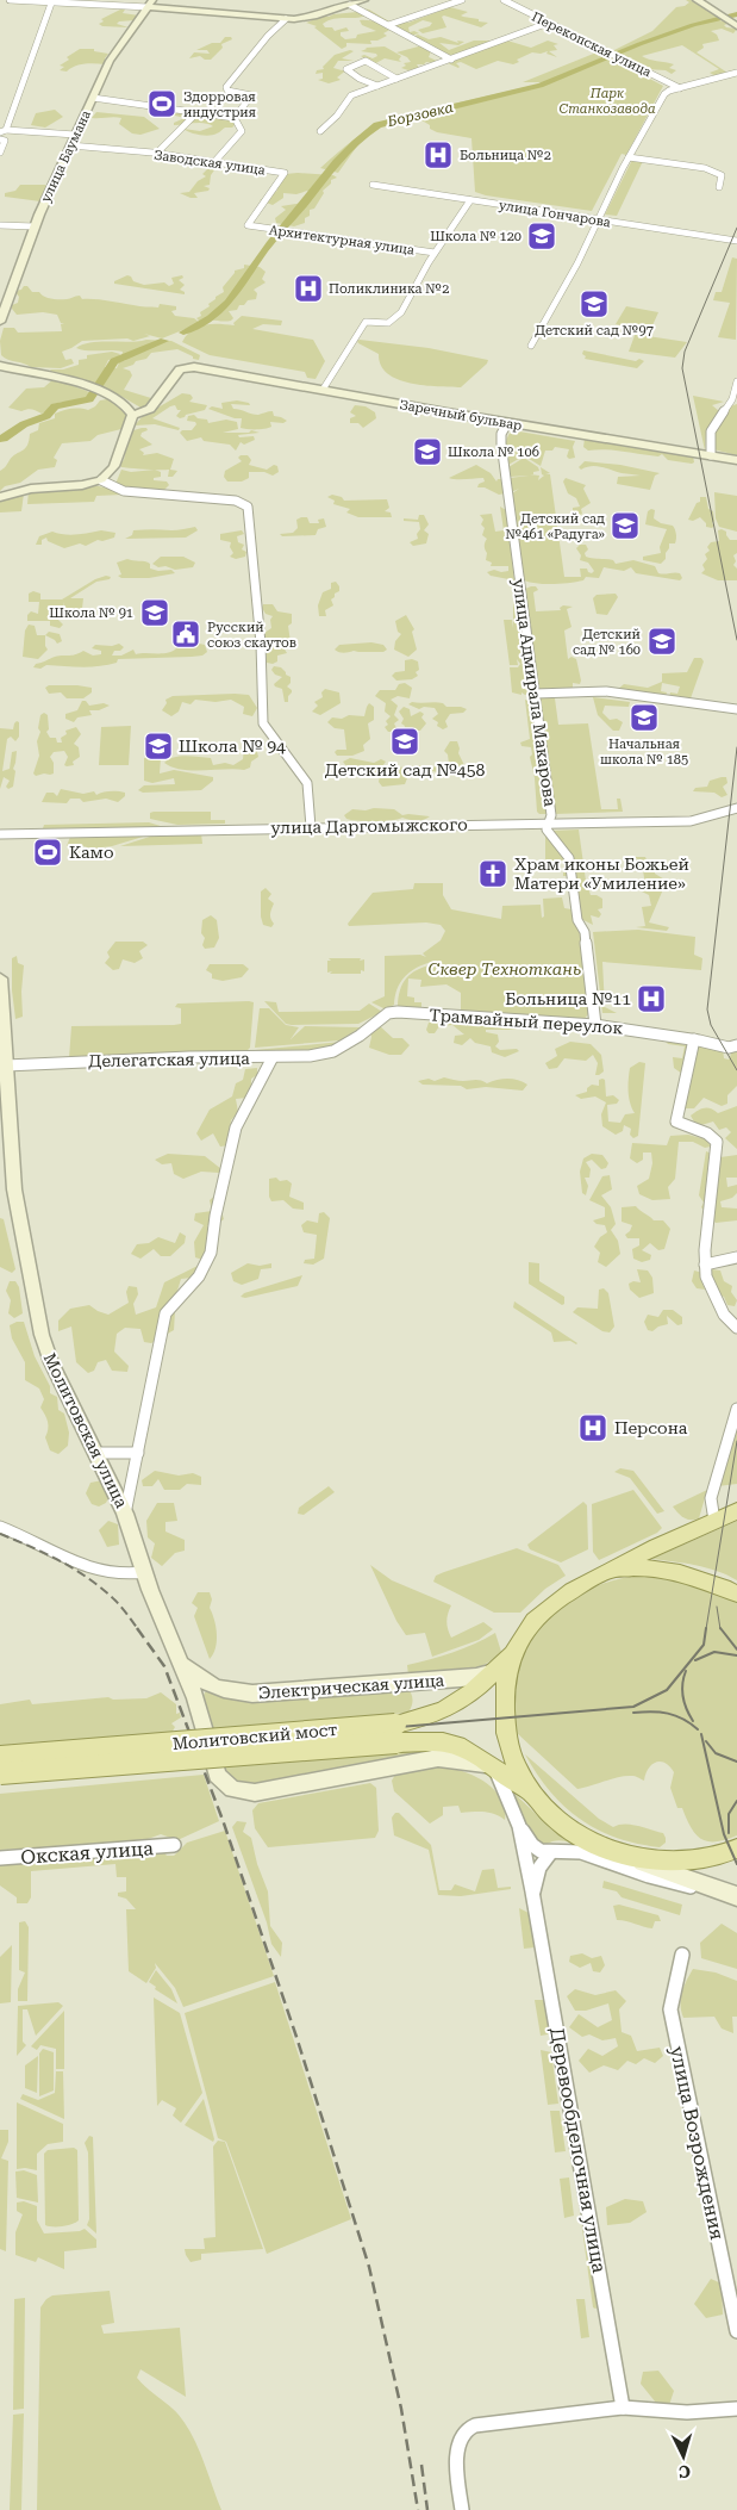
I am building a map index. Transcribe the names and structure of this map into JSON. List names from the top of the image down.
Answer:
{
  "streets": {
    "main road": ["Молитовский мост"],
    "street": [
      "Перекопская улица",
      "улица Баумана",
      "Заводская улица",
      "улица Гончарова",
      "Архитектурная улица",
      "Заречный бульвар",
      "улица Адмирала Макарова",
      "улица Даргомыжского",
      "Трамвайный переулок",
      "Делегатская улица",
      "Молитовская улица",
      "Электрическая улица",
      "Окская улица",
      "улица Возрождения",
      "Деревообделочная улица"
    ]
  },
  "crossings": [
    ["улица Баумана", "Заводская улица"],
    ["Заводская улица", "Архитектурная улица"],
    ["улица Гончарова", "Архитектурная улица"],
    ["Архитектурная улица", "Заречный бульвар"],
    ["Заречный бульвар", "улица Адмирала Макарова"],
    ["улица Адмирала Макарова", "улица Даргомыжского"],
    ["улица Адмирала Макарова", "Трамвайный переулок"],
    ["Трамвайный переулок", "Делегатская улица"],
    ["Делегатская улица", "Молитовская улица"],
    ["Молитовская улица", "Деревообделочная улица"],
    ["Электрическая улица", "Молитовский мост"]
  ],
  "water": ["Борзовка"],
  "parks": ["Парк Станкозавода", "Сквер Техноткань"],
  "places": {
    "sports": ["Здорровая индустрия", "Камо"],
    "hospital": [
      "Больница №2",
      "Поликлиника №2",
      "Больница №11",
      "Персона"
    ],
    "school or university": [
      "Школа № 120",
      "Детский сад №97",
      "Школа № 106",
      "Детский сад №461 «Радуга»",
      "Школа № 91",
      "Детский сад № 160",
      "Начальная школа № 185",
      "Детский сад №458",
      "Школа № 94"
    ],
    "public building": ["Русский союз скаутов"],
    "church": ["Храм иконы Божьей Матери «Умиление»"]
  },
  "north": "bottom"
}
